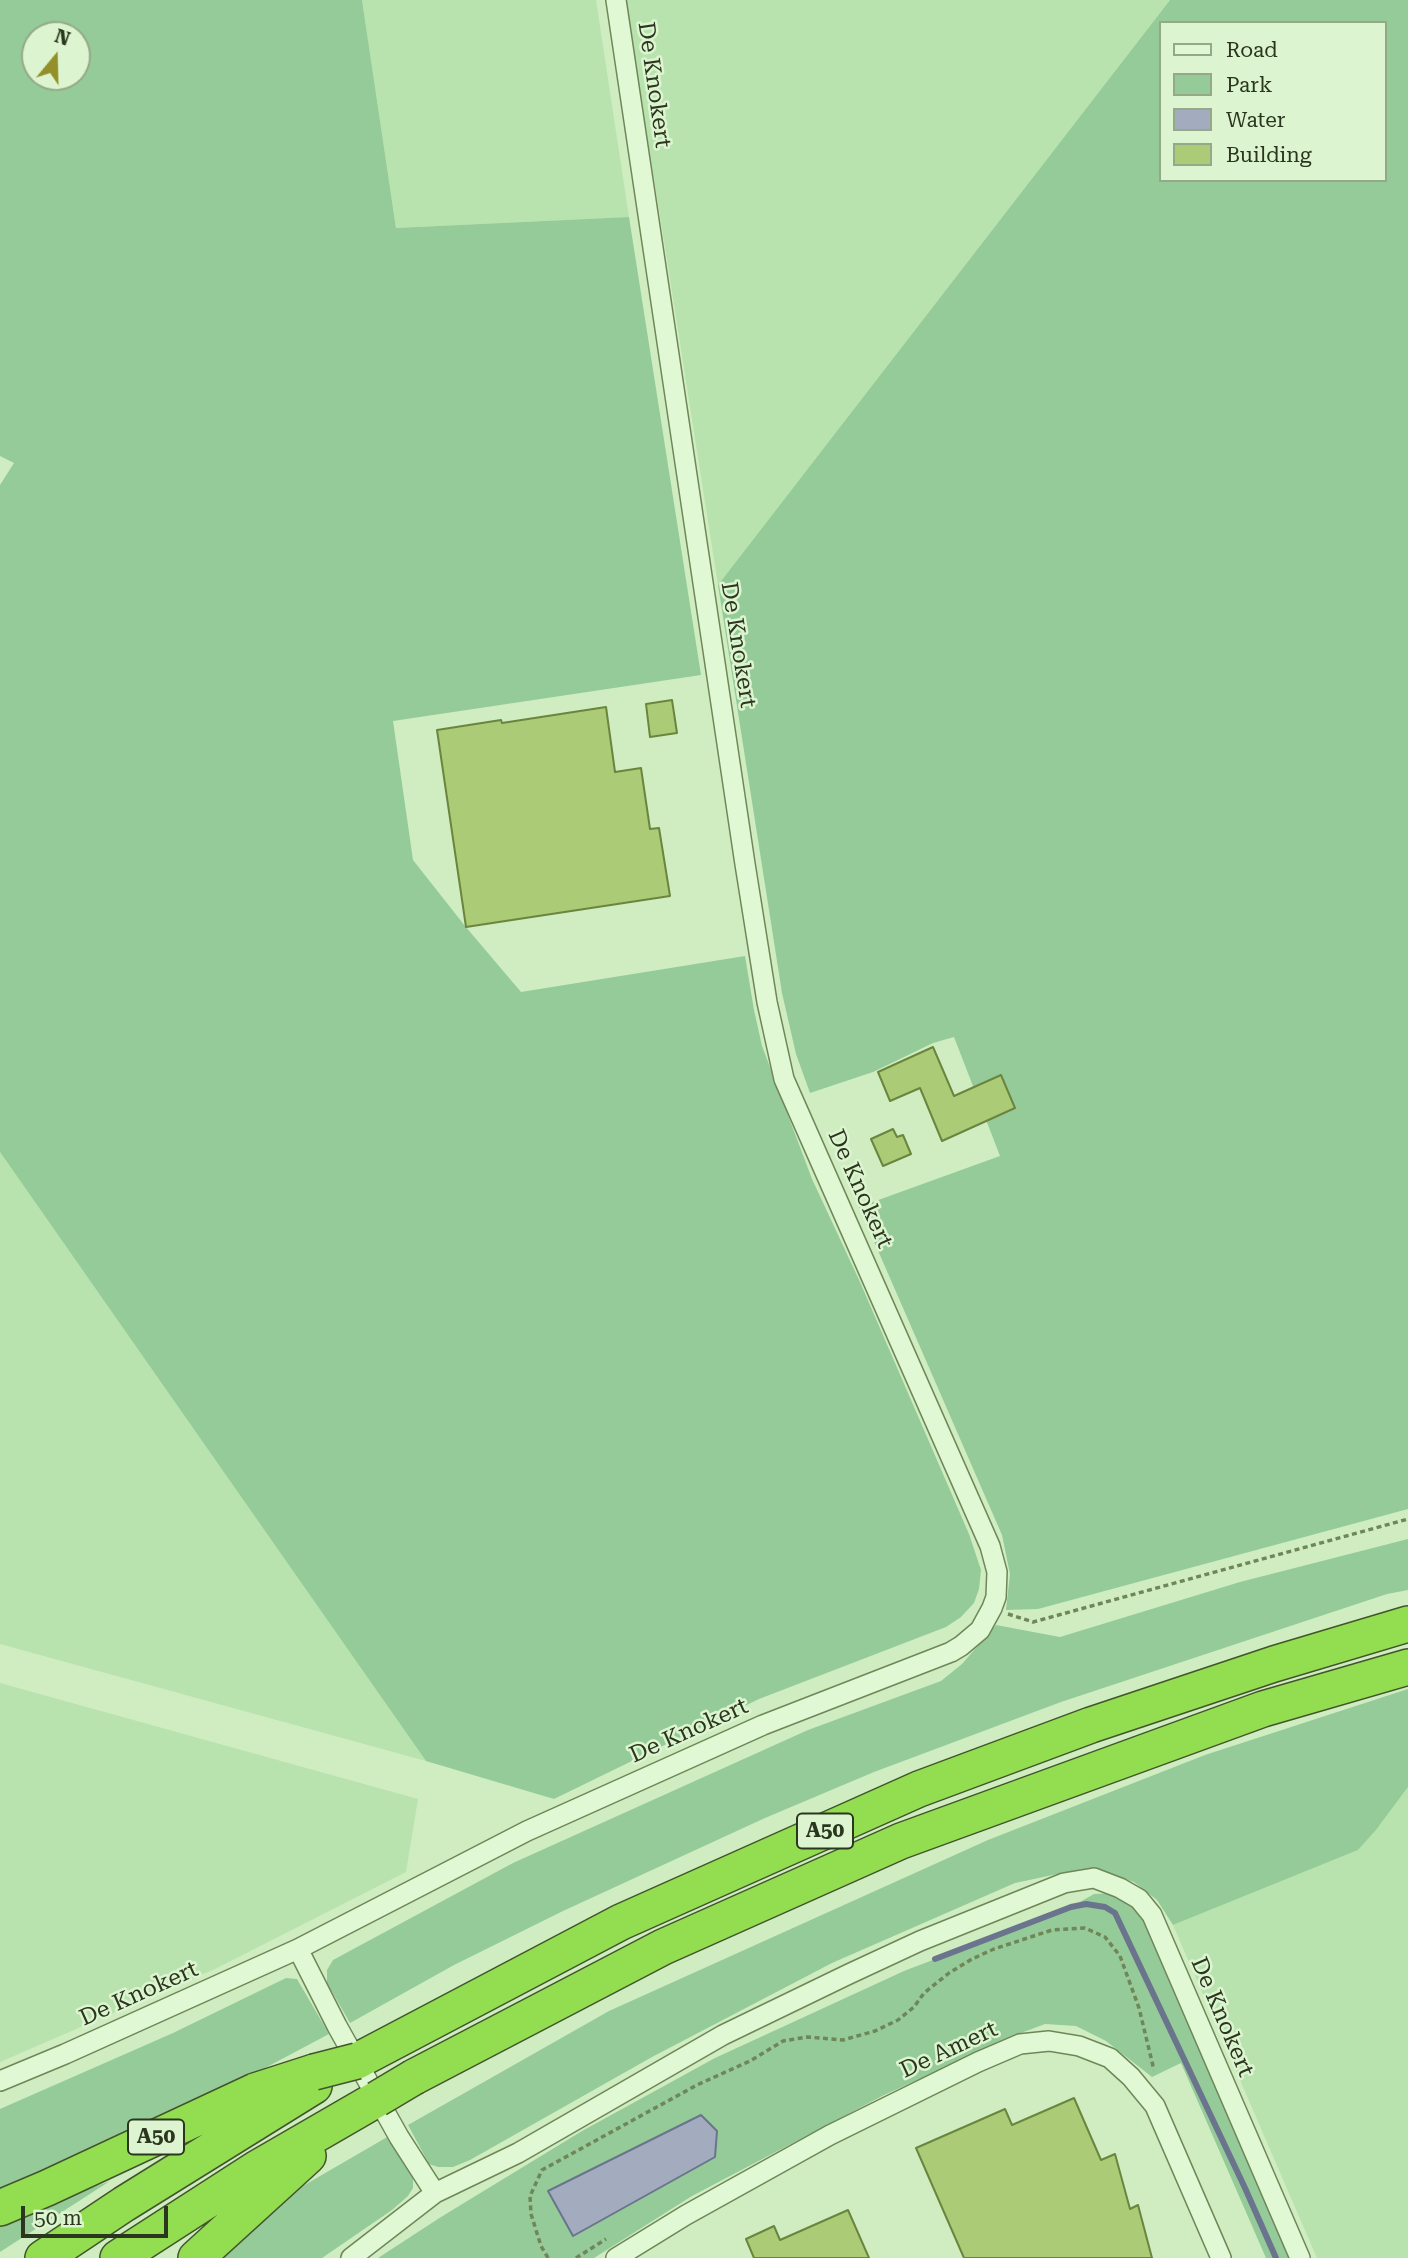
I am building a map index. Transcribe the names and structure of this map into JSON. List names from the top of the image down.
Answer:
{
  "streets": {
    "highway": ["A50"],
    "street": ["De Knokert", "De Amert"]
  },
  "legend": [
    "Road",
    "Park",
    "Water",
    "Building"
  ],
  "scale_bar": "50 m",
  "north": "top"
}
